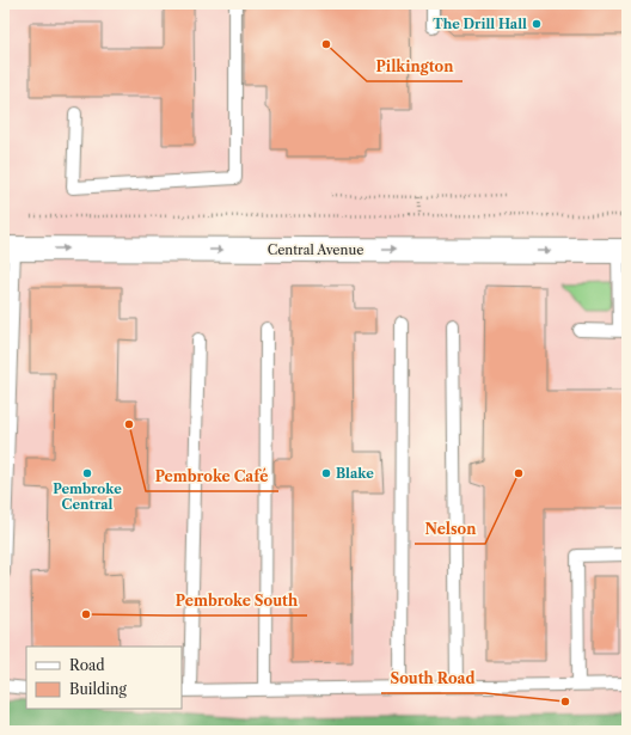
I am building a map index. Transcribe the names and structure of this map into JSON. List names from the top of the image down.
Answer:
{
  "streets": {
    "street": ["Central Avenue"]
  },
  "one_way": ["Central Avenue"],
  "places": [
    "The Drill Hall",
    "Pilkington",
    "Pembroke Café",
    "Pembroke Central",
    "Blake",
    "Nelson",
    "Pembroke South",
    "South Road"
  ],
  "legend": ["Road", "Building"]
}
